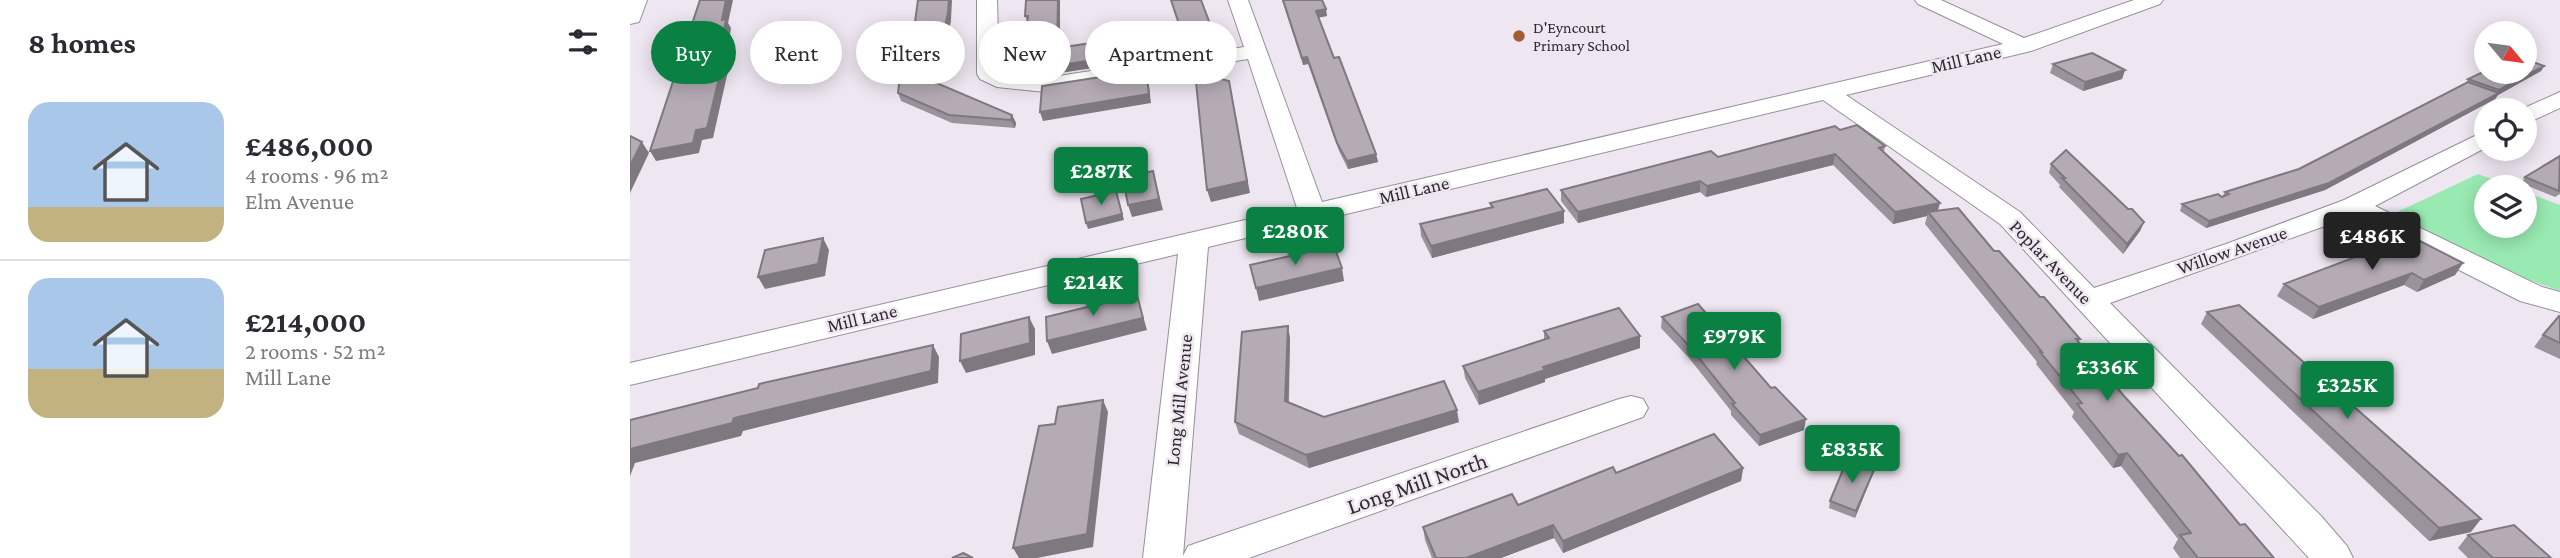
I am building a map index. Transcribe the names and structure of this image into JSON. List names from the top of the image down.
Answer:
{
  "streets": {
    "street": [
      "Mill Lane",
      "Willow Avenue",
      "Poplar Avenue",
      "Long Mill Avenue",
      "Long Mill North"
    ]
  },
  "crossings": [
    ["Mill Lane", "Poplar Avenue"],
    ["Mill Lane", "Long Mill Avenue"],
    ["Willow Avenue", "Poplar Avenue"]
  ],
  "places": ["D'Eyncourt Primary School"],
  "north": "bottom right",
  "page": {
    "heading": "8 homes",
    "chip": [
      "Buy",
      "Rent",
      "Filters",
      "New",
      "Apartment"
    ],
    "list": [
      {
        "name": "£486,000",
        "note": "4 rooms · 96 m² · Elm Avenue"
      },
      {
        "name": "£214,000",
        "note": "2 rooms · 52 m² · Mill Lane"
      }
    ],
    "price": [
      "£287K",
      "£280K",
      "£486K",
      "£214K",
      "£979K",
      "£336K",
      "£325K",
      "£835K"
    ]
  }
}
